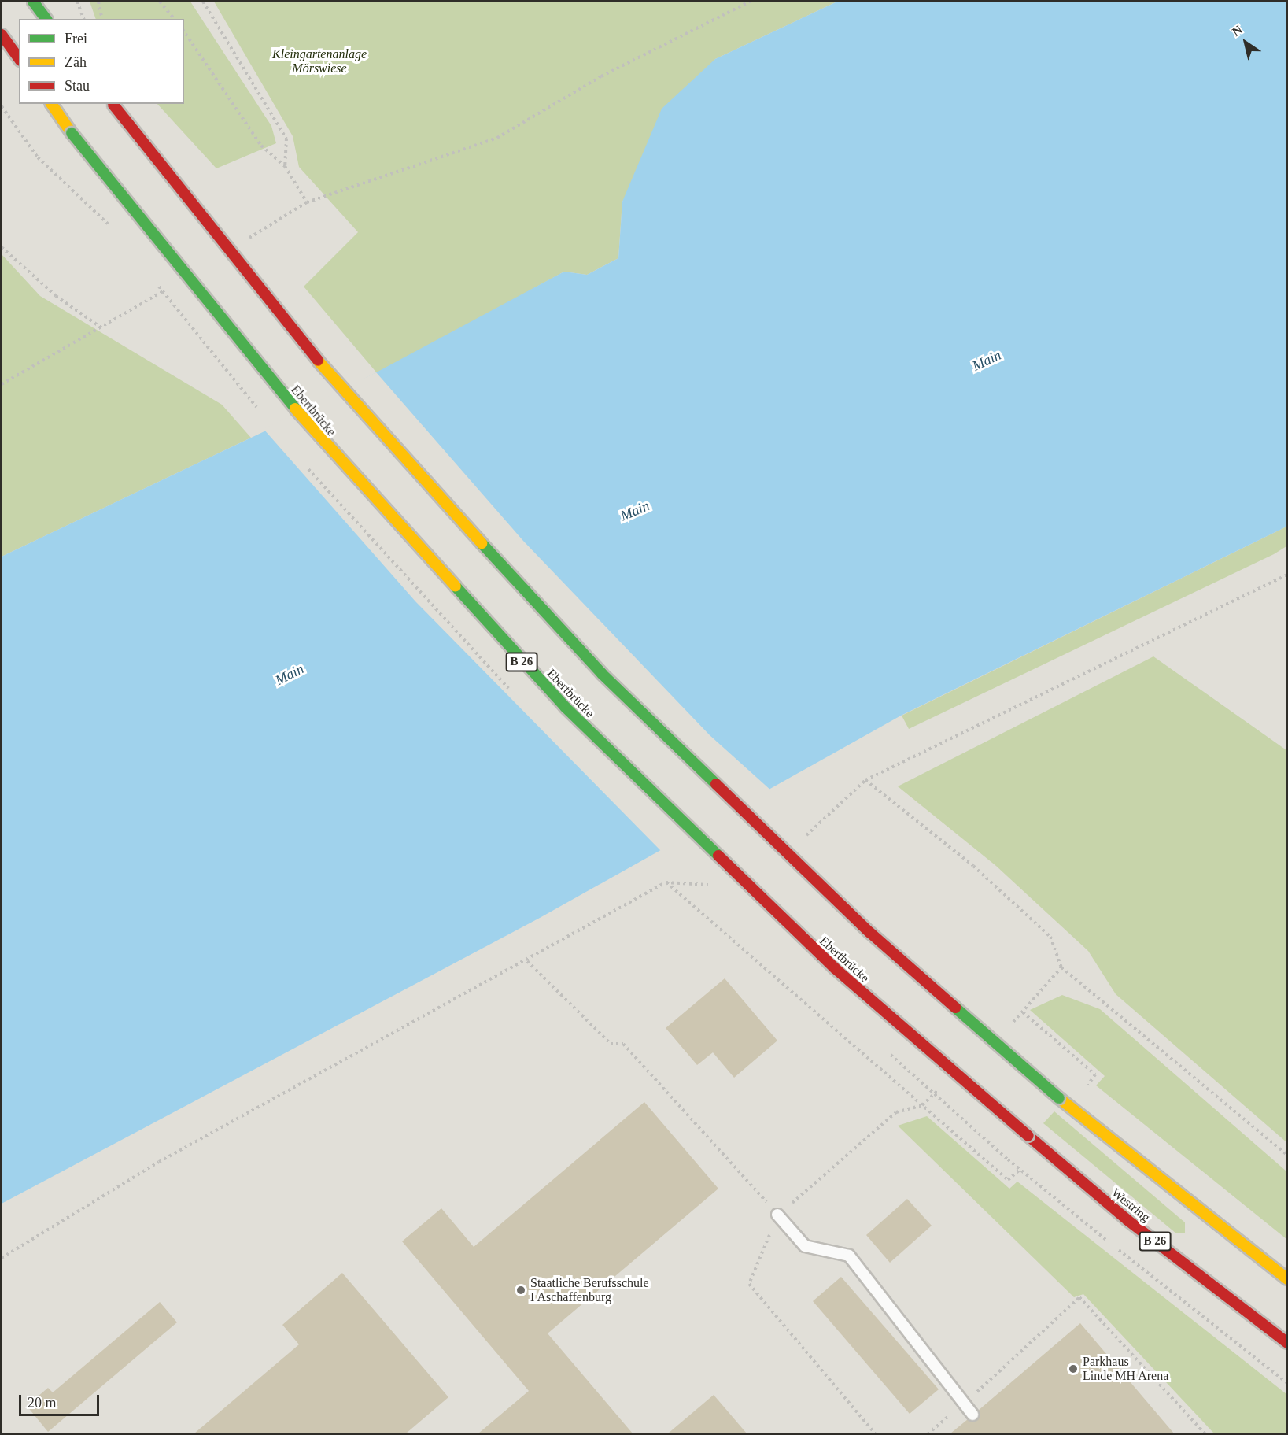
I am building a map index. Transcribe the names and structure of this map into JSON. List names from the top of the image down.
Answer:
{
  "streets": {
    "main road": ["Ebertbrücke", "B 26", "Westring"]
  },
  "crossings": [
    ["Ebertbrücke", "Westring"]
  ],
  "water": ["Main"],
  "parks": ["Kleingartenanlage Mörswiese"],
  "places": ["Staatliche Berufsschule I Aschaffenburg", "Parkhaus Linde MH Arena"],
  "legend": ["Frei", "Zäh", "Stau"],
  "scale_bar": "20 m",
  "north": "top left"
}
